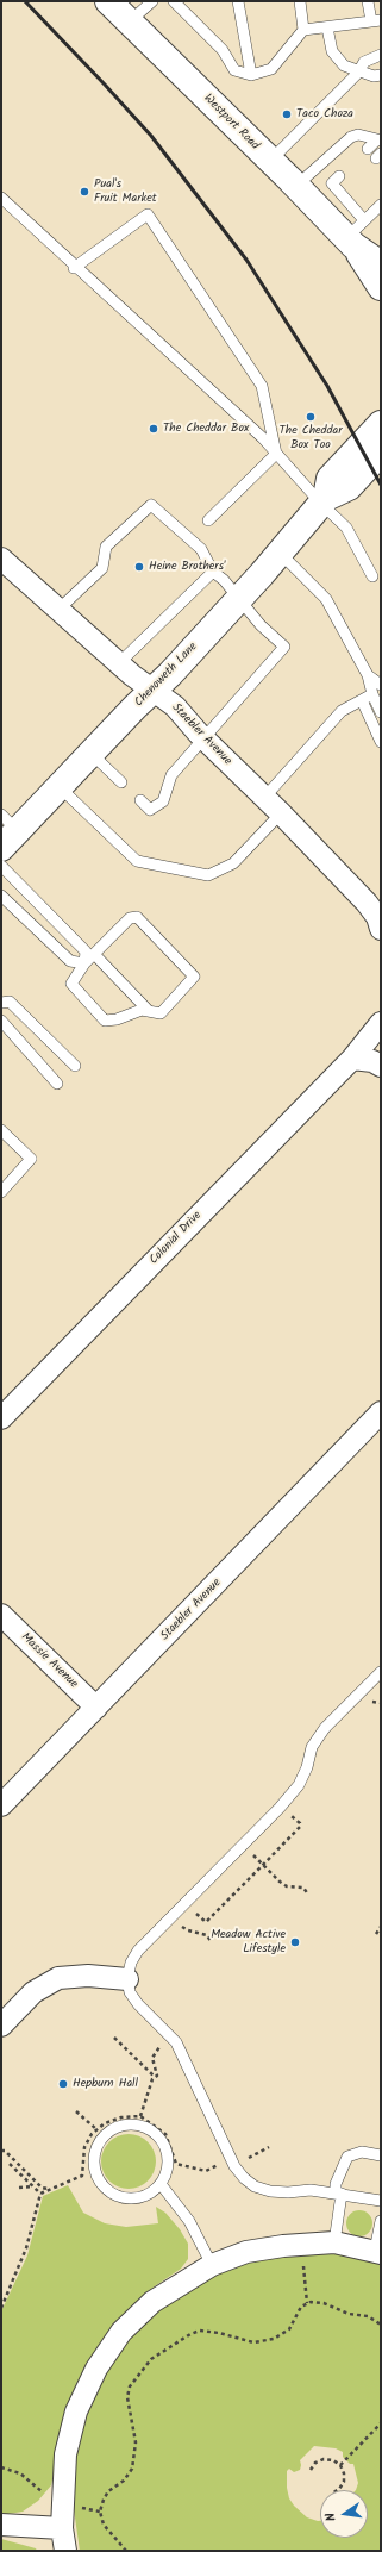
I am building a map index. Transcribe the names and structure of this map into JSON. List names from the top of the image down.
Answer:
{
  "streets": {
    "main road": ["Westport Road", "Chenoweth Lane"],
    "street": ["Staebler Avenue", "Colonial Drive", "Massie Avenue"]
  },
  "crossings": [
    ["Chenoweth Lane", "Staebler Avenue"],
    ["Staebler Avenue", "Massie Avenue"]
  ],
  "places": [
    "Taco Choza",
    "Pual's Fruit Market",
    "The Cheddar Box Too",
    "The Cheddar Box",
    "Heine Brothers'",
    "Meadow Active Lifestyle",
    "Hepburn Hall"
  ],
  "north": "left"
}
